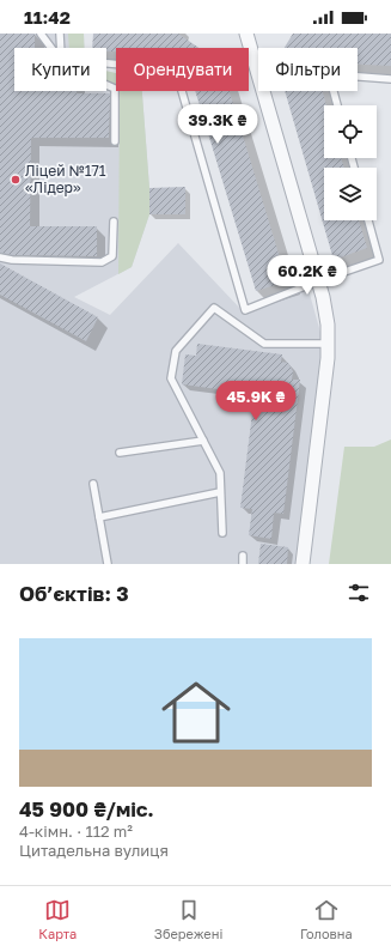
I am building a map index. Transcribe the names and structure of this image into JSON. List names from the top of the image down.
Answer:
{
  "places": ["Ліцей №171 «Лідер»"],
  "page": {
    "status": "11:42",
    "chip": ["Купити", "Орендувати", "Фільтри"],
    "price": ["39.3K ₴", "60.2K ₴", "45.9K ₴"],
    "heading": "Об’єктів: 3",
    "list": [
      {
        "name": "45 900 ₴/міс.",
        "note": "4-кімн. · 112 m² · Цитадельна вулиця"
      }
    ],
    "tabs": ["Карта", "Збережені", "Головна"]
  }
}
